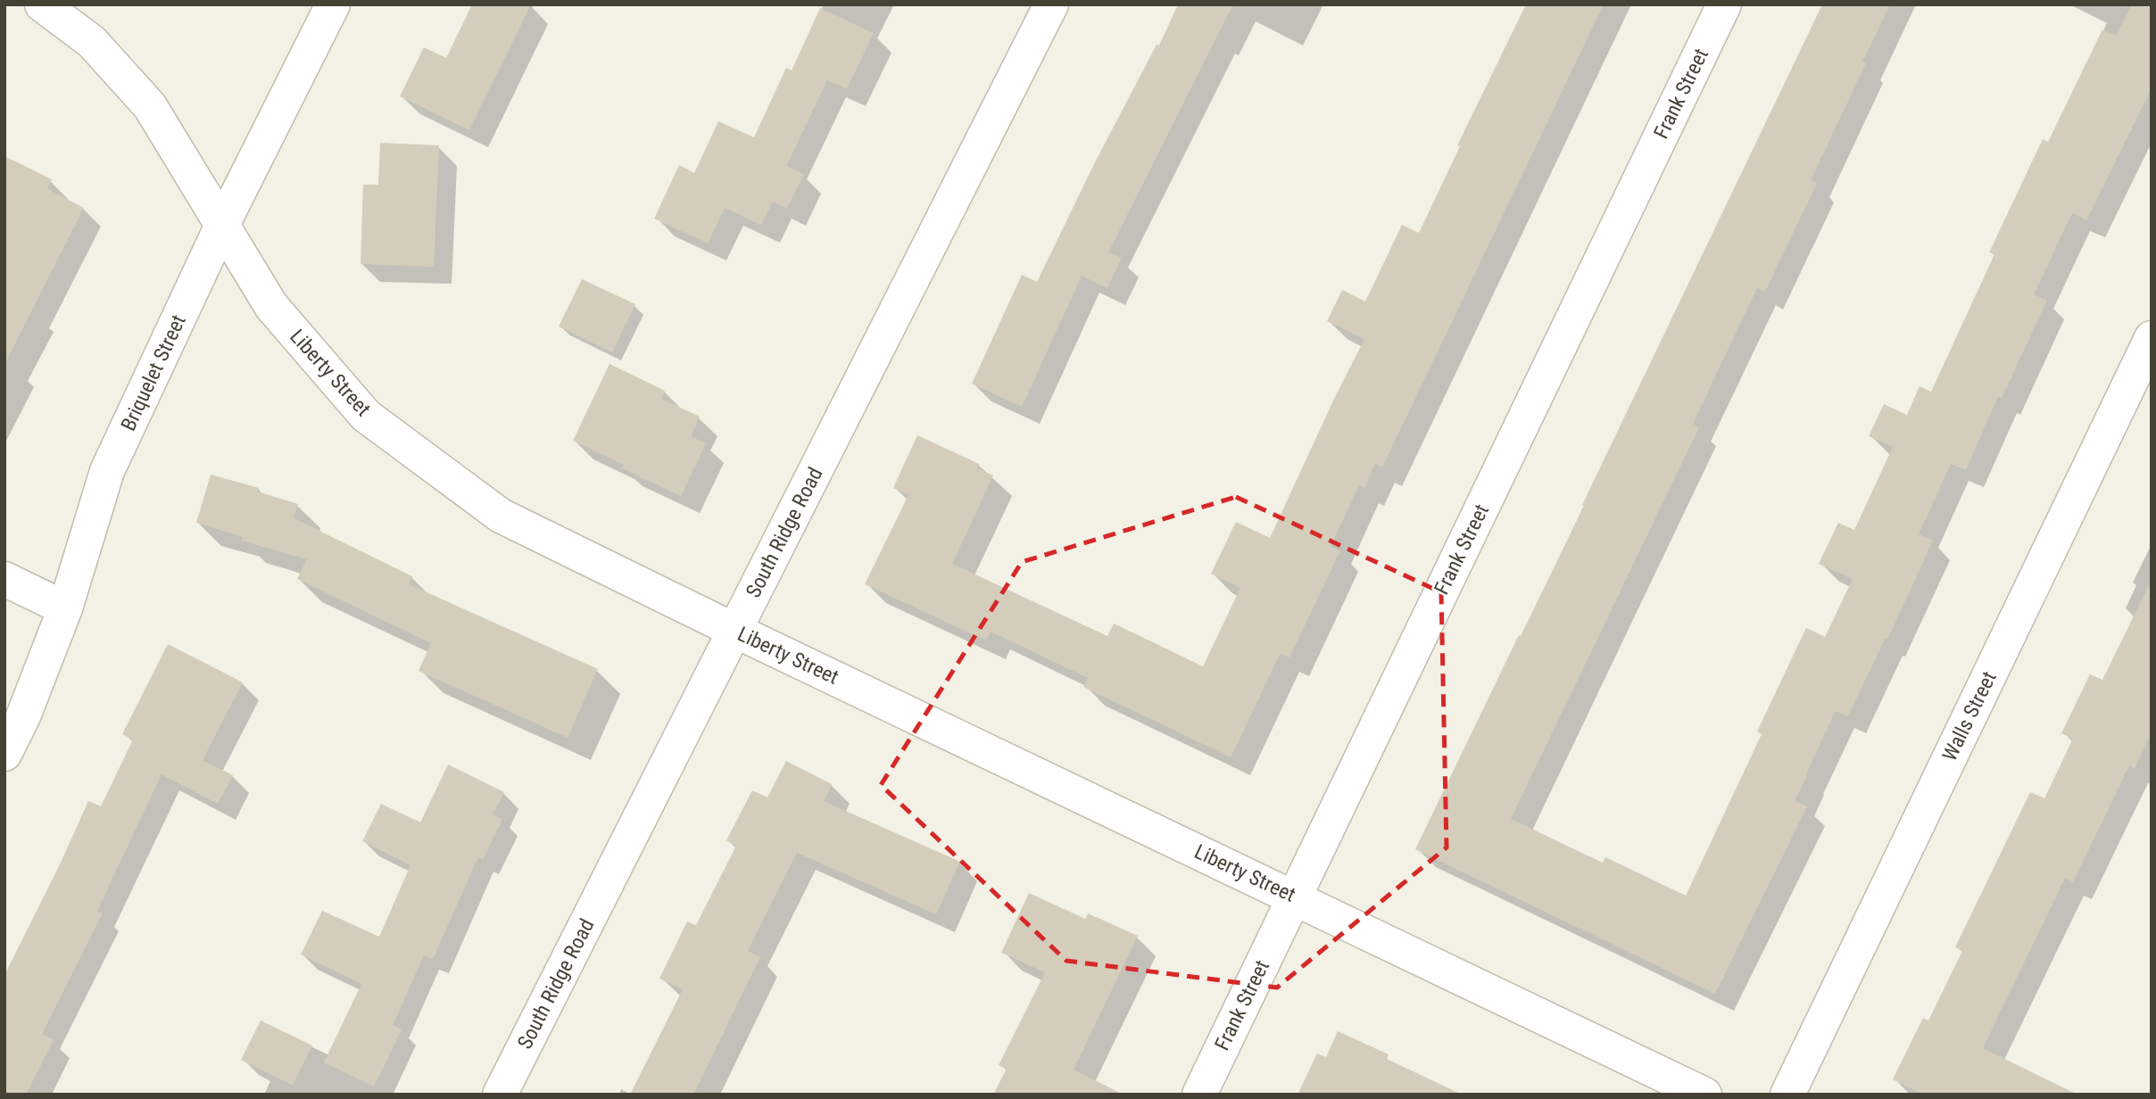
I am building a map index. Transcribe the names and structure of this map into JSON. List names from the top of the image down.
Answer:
{
  "streets": {
    "street": [
      "Frank Street",
      "Briquelet Street",
      "Liberty Street",
      "South Ridge Road",
      "Walls Street"
    ]
  },
  "crossings": [
    ["Frank Street", "Liberty Street"],
    ["Briquelet Street", "Liberty Street"],
    ["Liberty Street", "South Ridge Road"]
  ]
}
